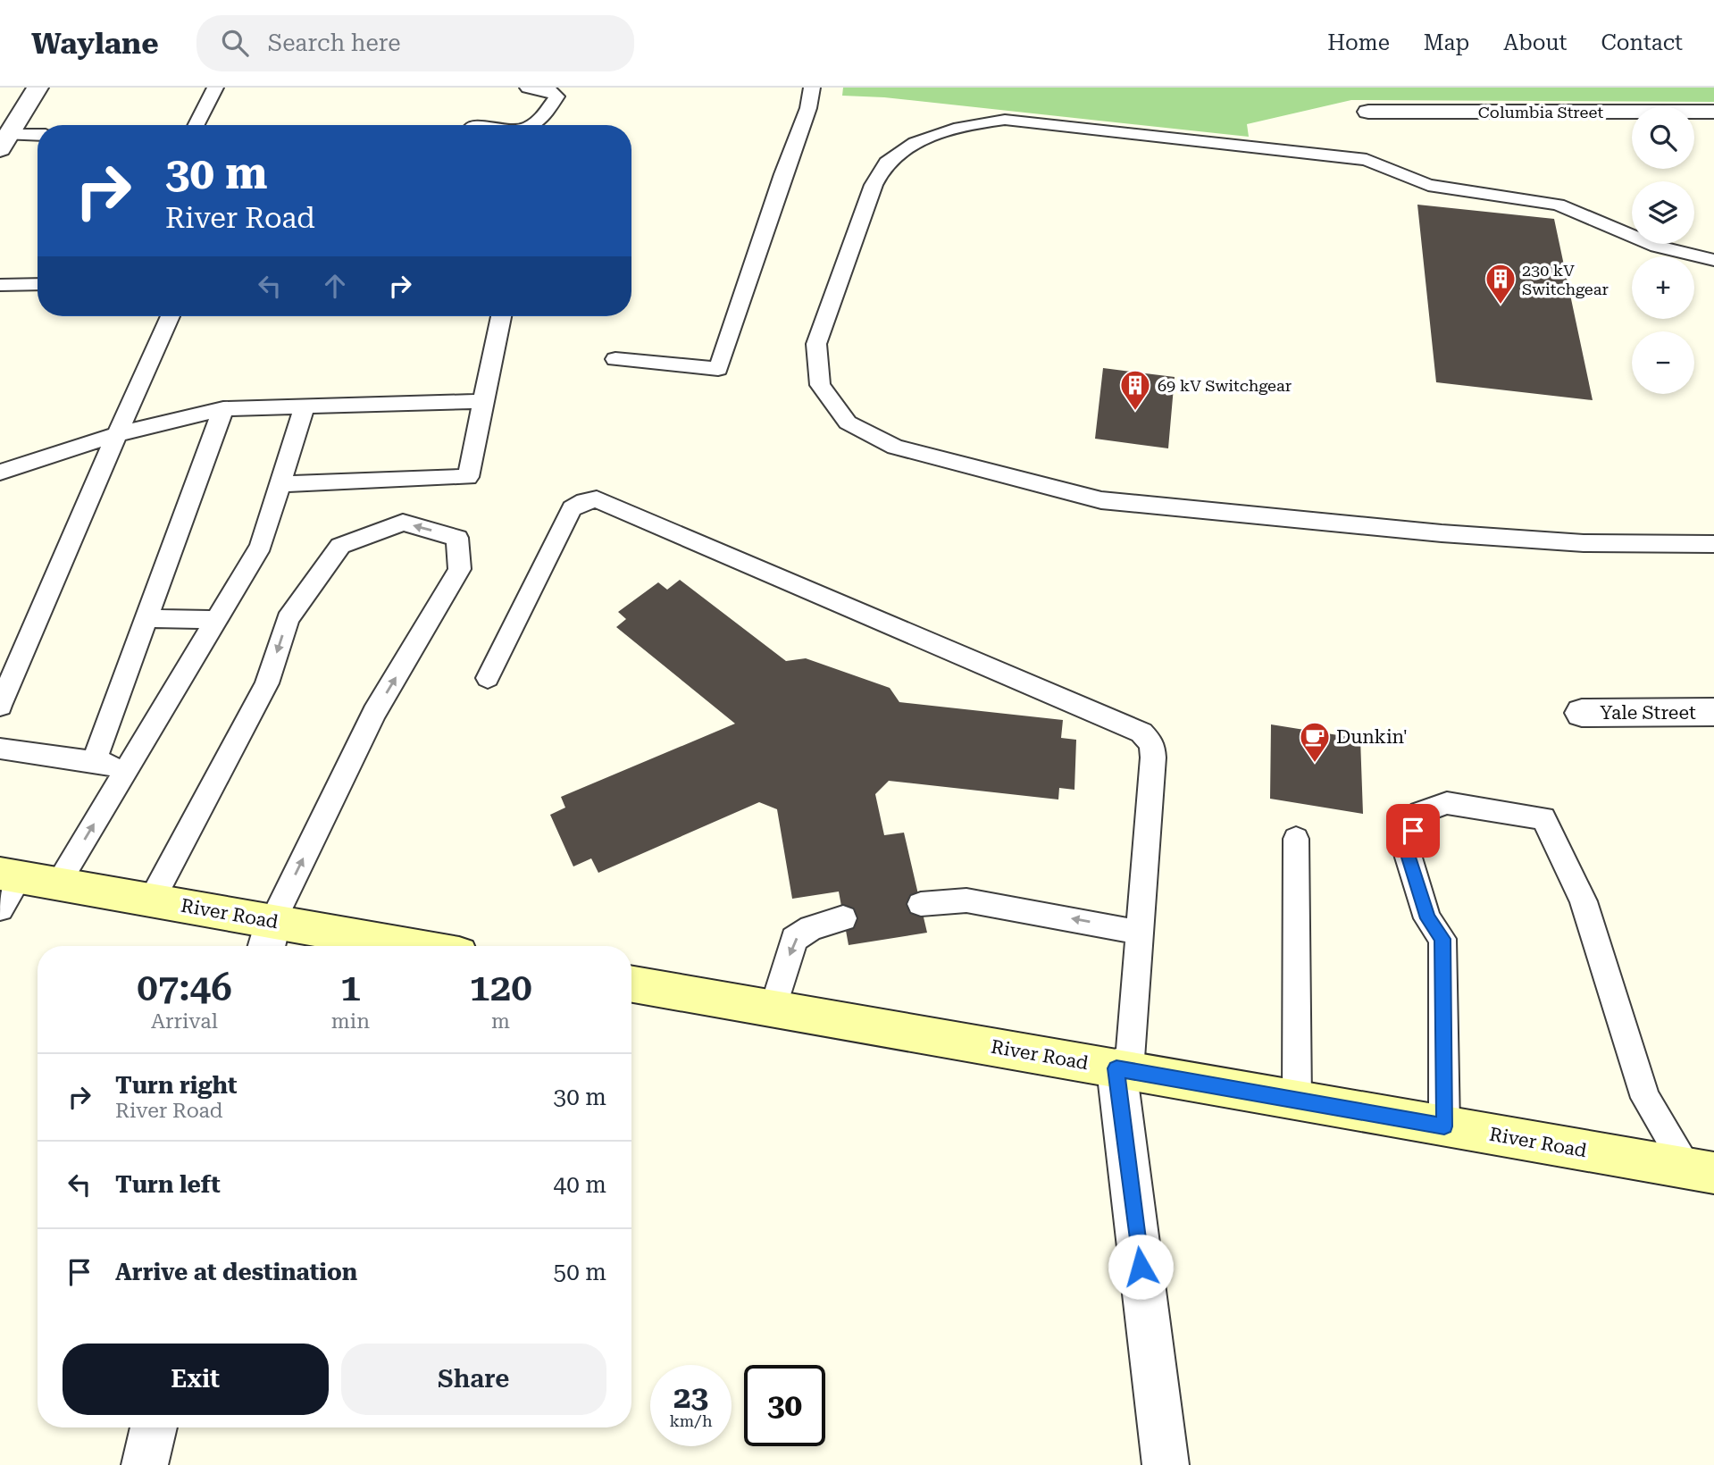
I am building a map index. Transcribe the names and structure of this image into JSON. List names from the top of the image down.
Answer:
{
  "streets": {
    "main road": ["River Road"],
    "street": ["Columbia Street", "Yale Street"]
  },
  "places": {
    "building": ["230 kV Switchgear", "69 kV Switchgear"],
    "cafe": ["Dunkin'"]
  },
  "page": {
    "header": "Waylane",
    "search": "Search here",
    "nav": [
      "Home",
      "Map",
      "About",
      "Contact"
    ],
    "map_buttons": ["+", "−"],
    "turn": ["30 m", "River Road"],
    "eta": [
      "07:46",
      "Arrival",
      "1",
      "min",
      "120",
      "m"
    ],
    "list": [
      {
        "name": "Turn right",
        "note": "River Road",
        "value": "30 m"
      },
      {
        "name": "Turn left",
        "value": "40 m"
      },
      {
        "name": "Arrive at destination",
        "value": "50 m"
      }
    ],
    "buttons": ["Exit", "Share"],
    "speed": "23 km/h",
    "limit": "30"
  }
}
